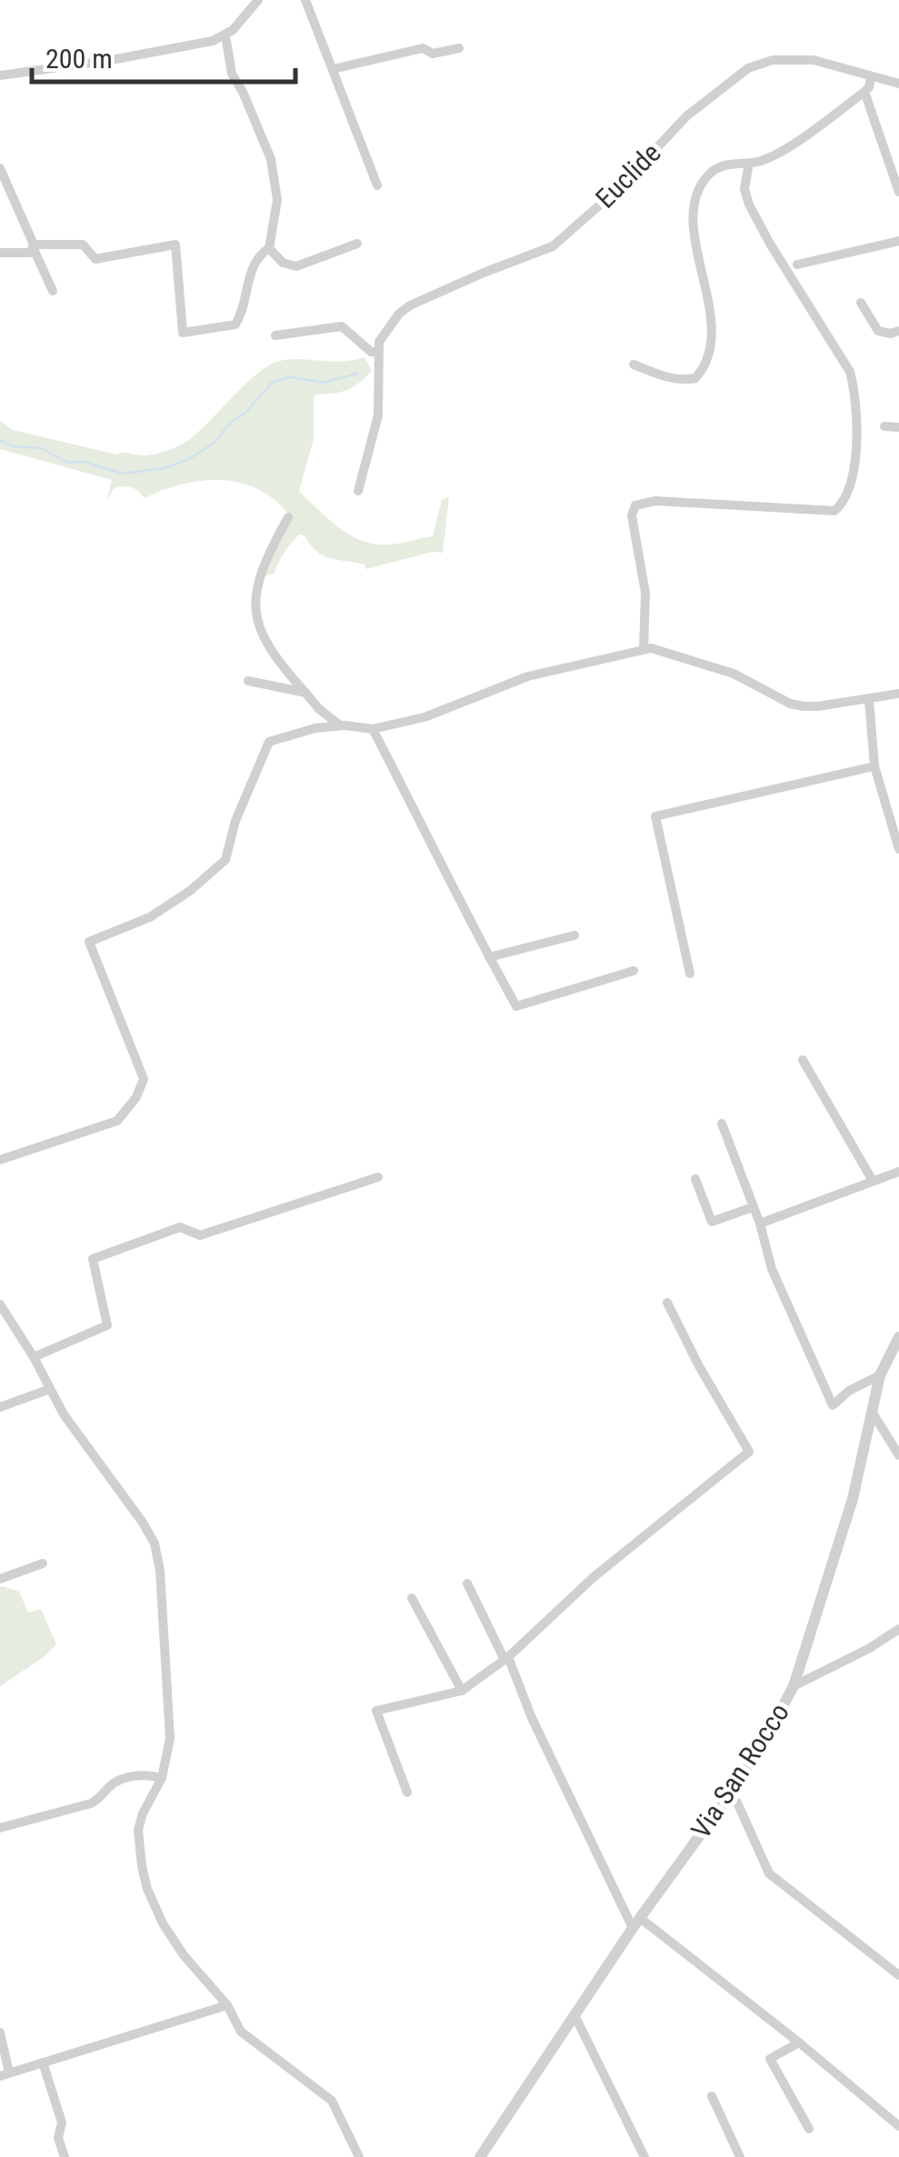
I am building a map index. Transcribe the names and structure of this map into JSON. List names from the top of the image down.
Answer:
{
  "streets": {
    "street": ["Euclide", "Via San Rocco"]
  },
  "scale_bar": "200 m"
}
